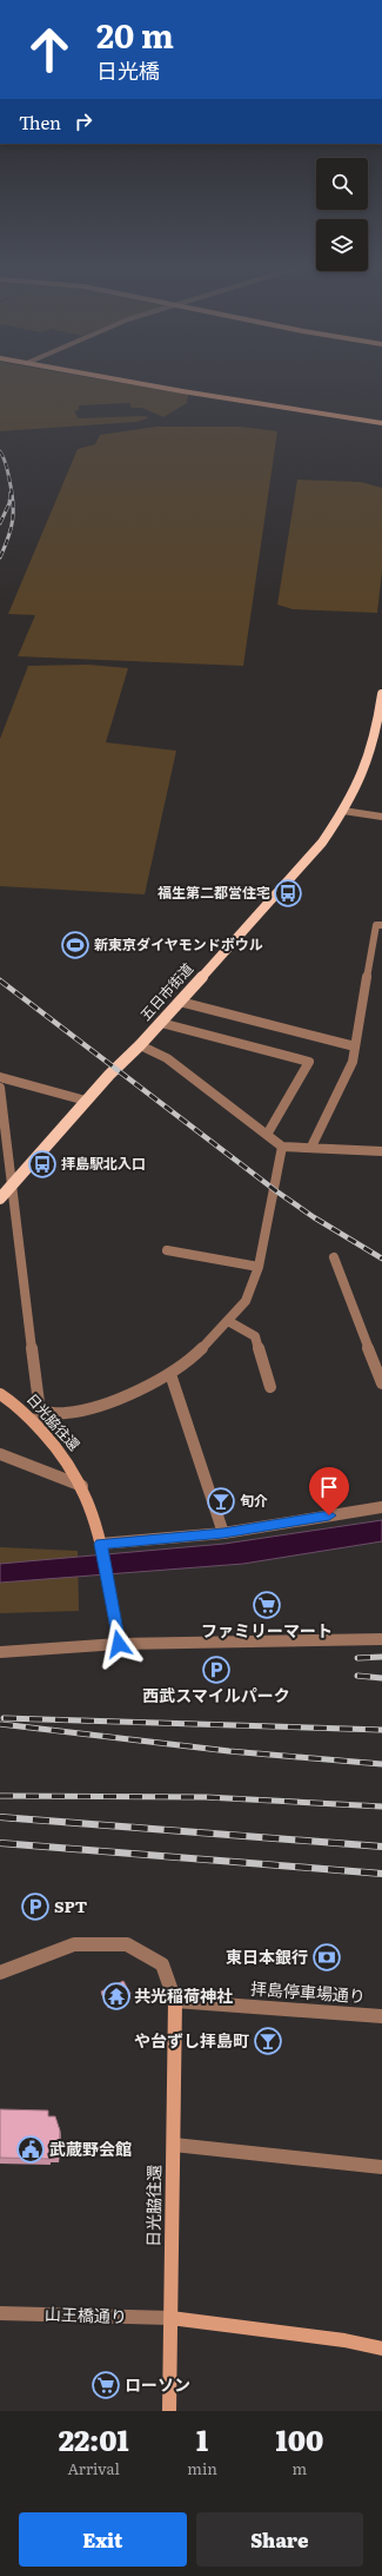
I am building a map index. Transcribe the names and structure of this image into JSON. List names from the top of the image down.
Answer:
{
  "streets": {
    "main road": ["五日市街道"],
    "street": ["日光脇往還", "拝島停車場通り", "山王橋通り"]
  },
  "crossings": [
    ["日光脇往還", "拝島停車場通り"],
    ["日光脇往還", "山王橋通り"]
  ],
  "places": {
    "bus stop": ["福生第二都営住宅", "拝島駅北入口"],
    "sports": ["新東京ダイヤモンドボウル"],
    "bar": ["旬介", "や台ずし拝島町"],
    "supermarket": ["ファミリーマート", "ローソン"],
    "parking": ["西武スマイルパーク", "SPT"],
    "bank": ["東日本銀行"],
    "temple": ["共光稲荷神社"],
    "public building": ["武蔵野会館"]
  },
  "page": {
    "turn": ["20 m", "日光橋"],
    "then": "Then",
    "eta": [
      "22:01",
      "Arrival",
      "1",
      "min",
      "100",
      "m"
    ],
    "buttons": ["Exit", "Share"]
  }
}
